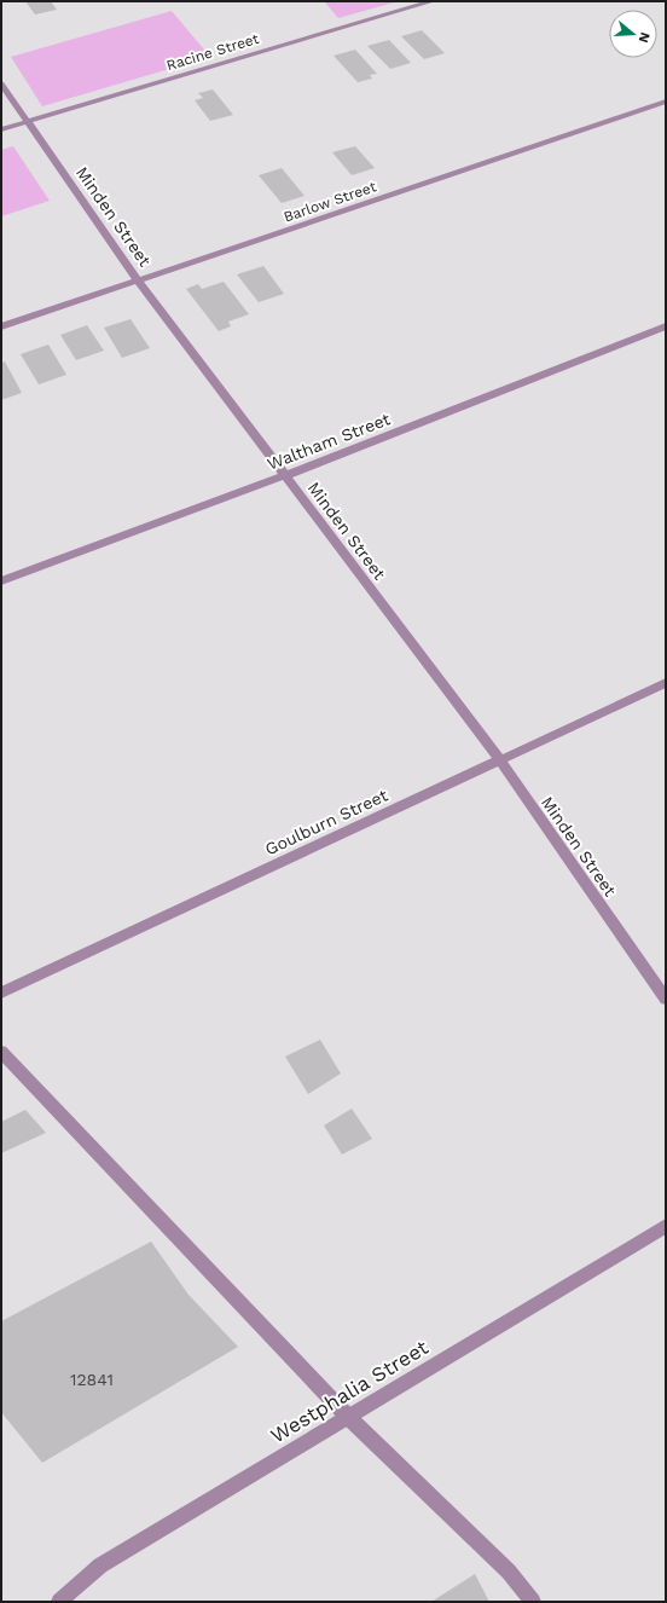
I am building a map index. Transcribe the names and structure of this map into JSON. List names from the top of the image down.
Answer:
{
  "streets": {
    "street": [
      "Racine Street",
      "Barlow Street",
      "Minden Street",
      "Waltham Street",
      "Goulburn Street",
      "Westphalia Street"
    ]
  },
  "crossings": [
    ["Racine Street", "Minden Street"],
    ["Barlow Street", "Minden Street"],
    ["Minden Street", "Waltham Street"],
    ["Minden Street", "Goulburn Street"]
  ],
  "house_numbers": ["12841"],
  "north": "right"
}
